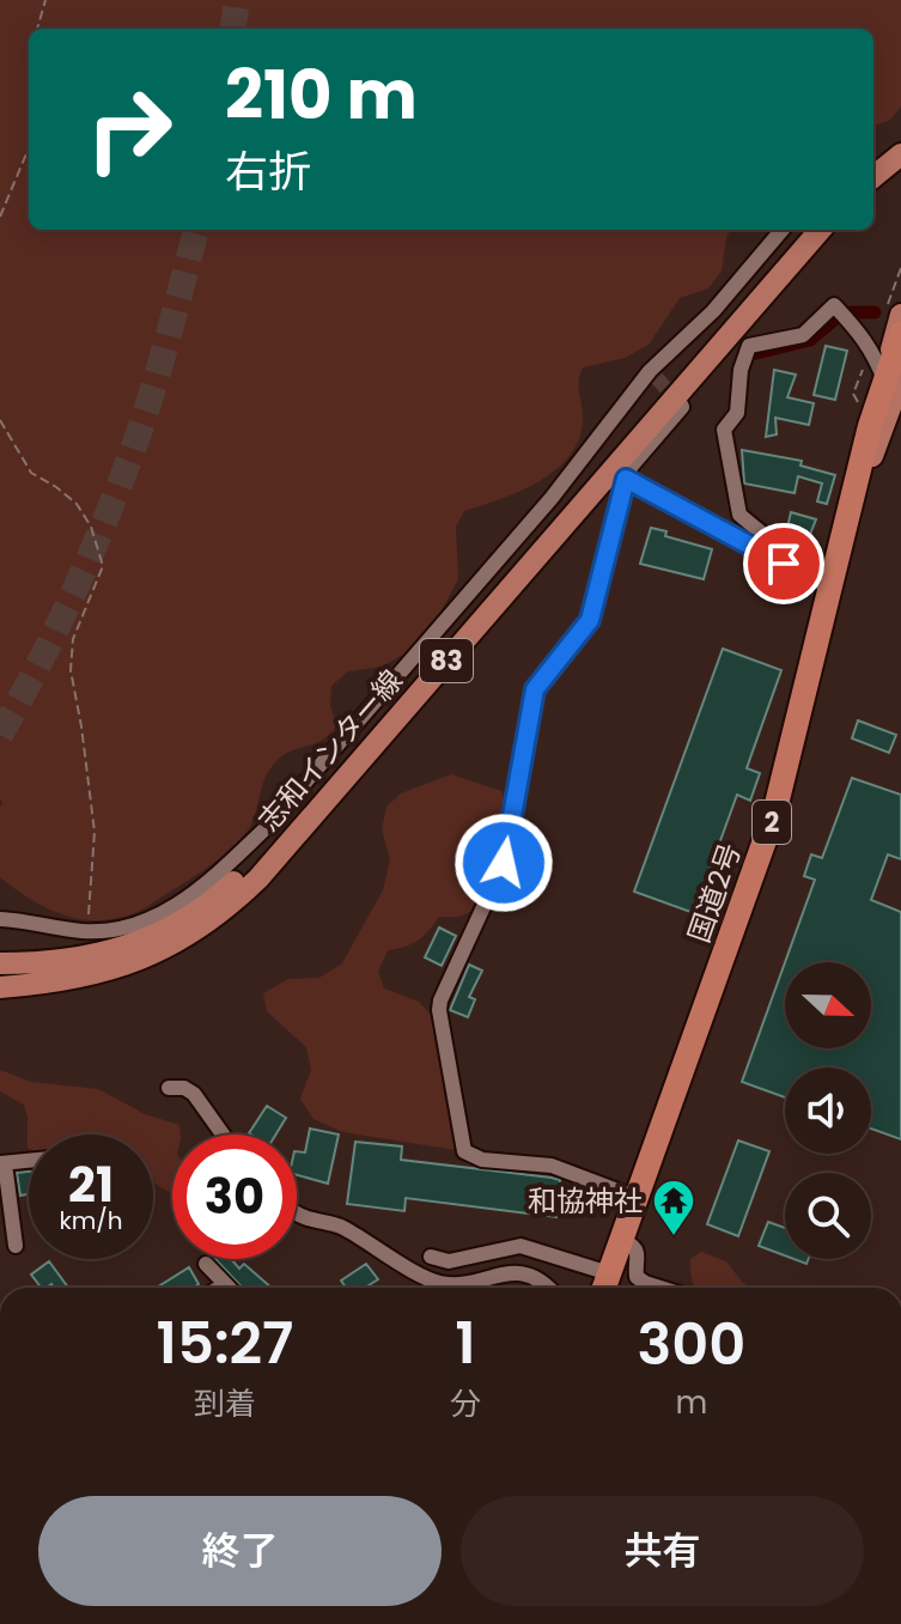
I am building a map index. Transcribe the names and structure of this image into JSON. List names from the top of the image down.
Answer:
{
  "streets": {
    "highway": ["2", "国道2号"],
    "main road": ["83", "志和インター線"]
  },
  "places": {
    "temple": ["和協神社"]
  },
  "north": "right",
  "page": {
    "turn": ["210 m", "右折"],
    "speed": "21 km/h",
    "limit": "30",
    "eta": [
      "15:27",
      "到着",
      "1",
      "分",
      "300",
      "m"
    ],
    "buttons": ["終了", "共有"]
  }
}
